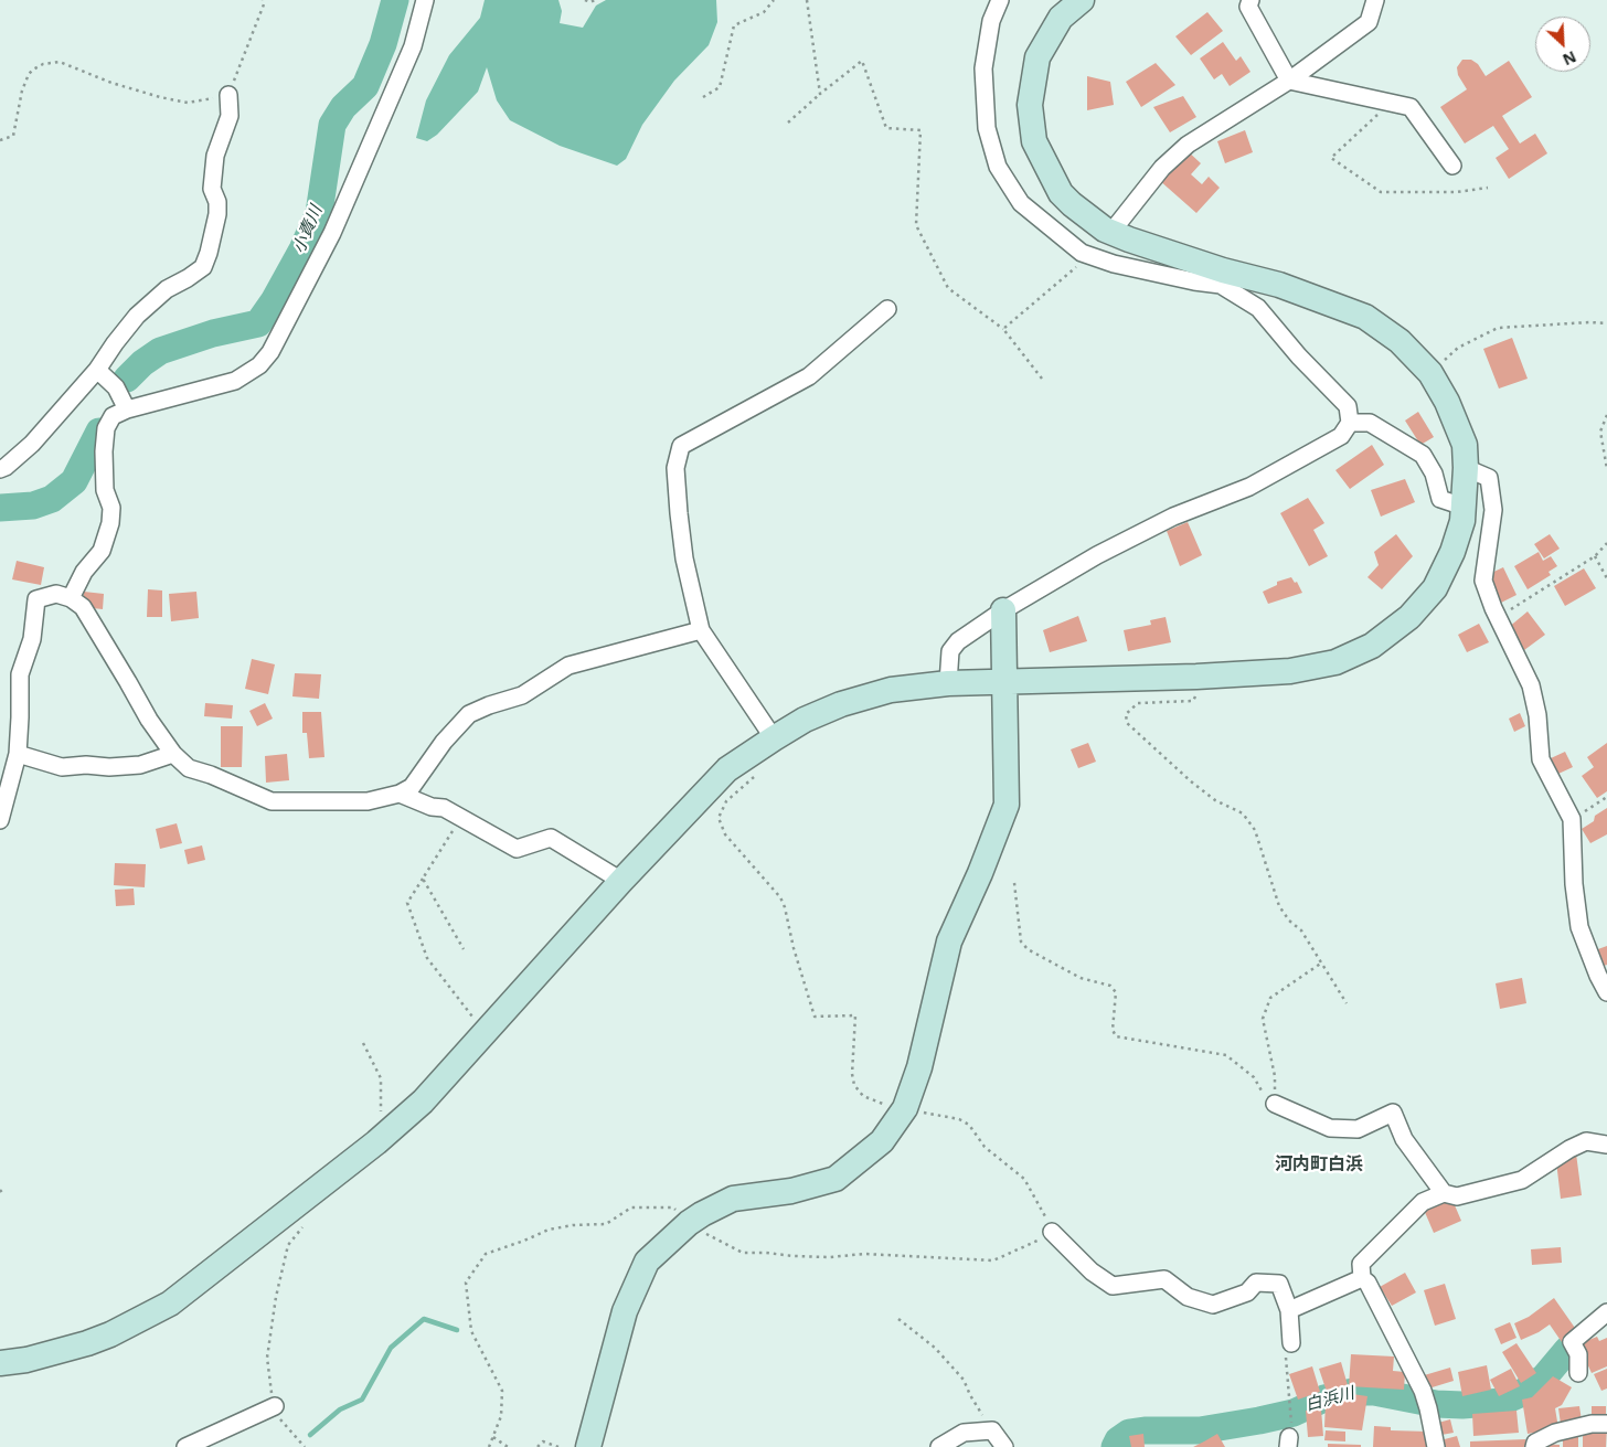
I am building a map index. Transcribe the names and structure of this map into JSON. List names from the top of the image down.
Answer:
{
  "districts": ["河内町白浜"],
  "water": ["小責川", "白浜川"],
  "north": "bottom right"
}
